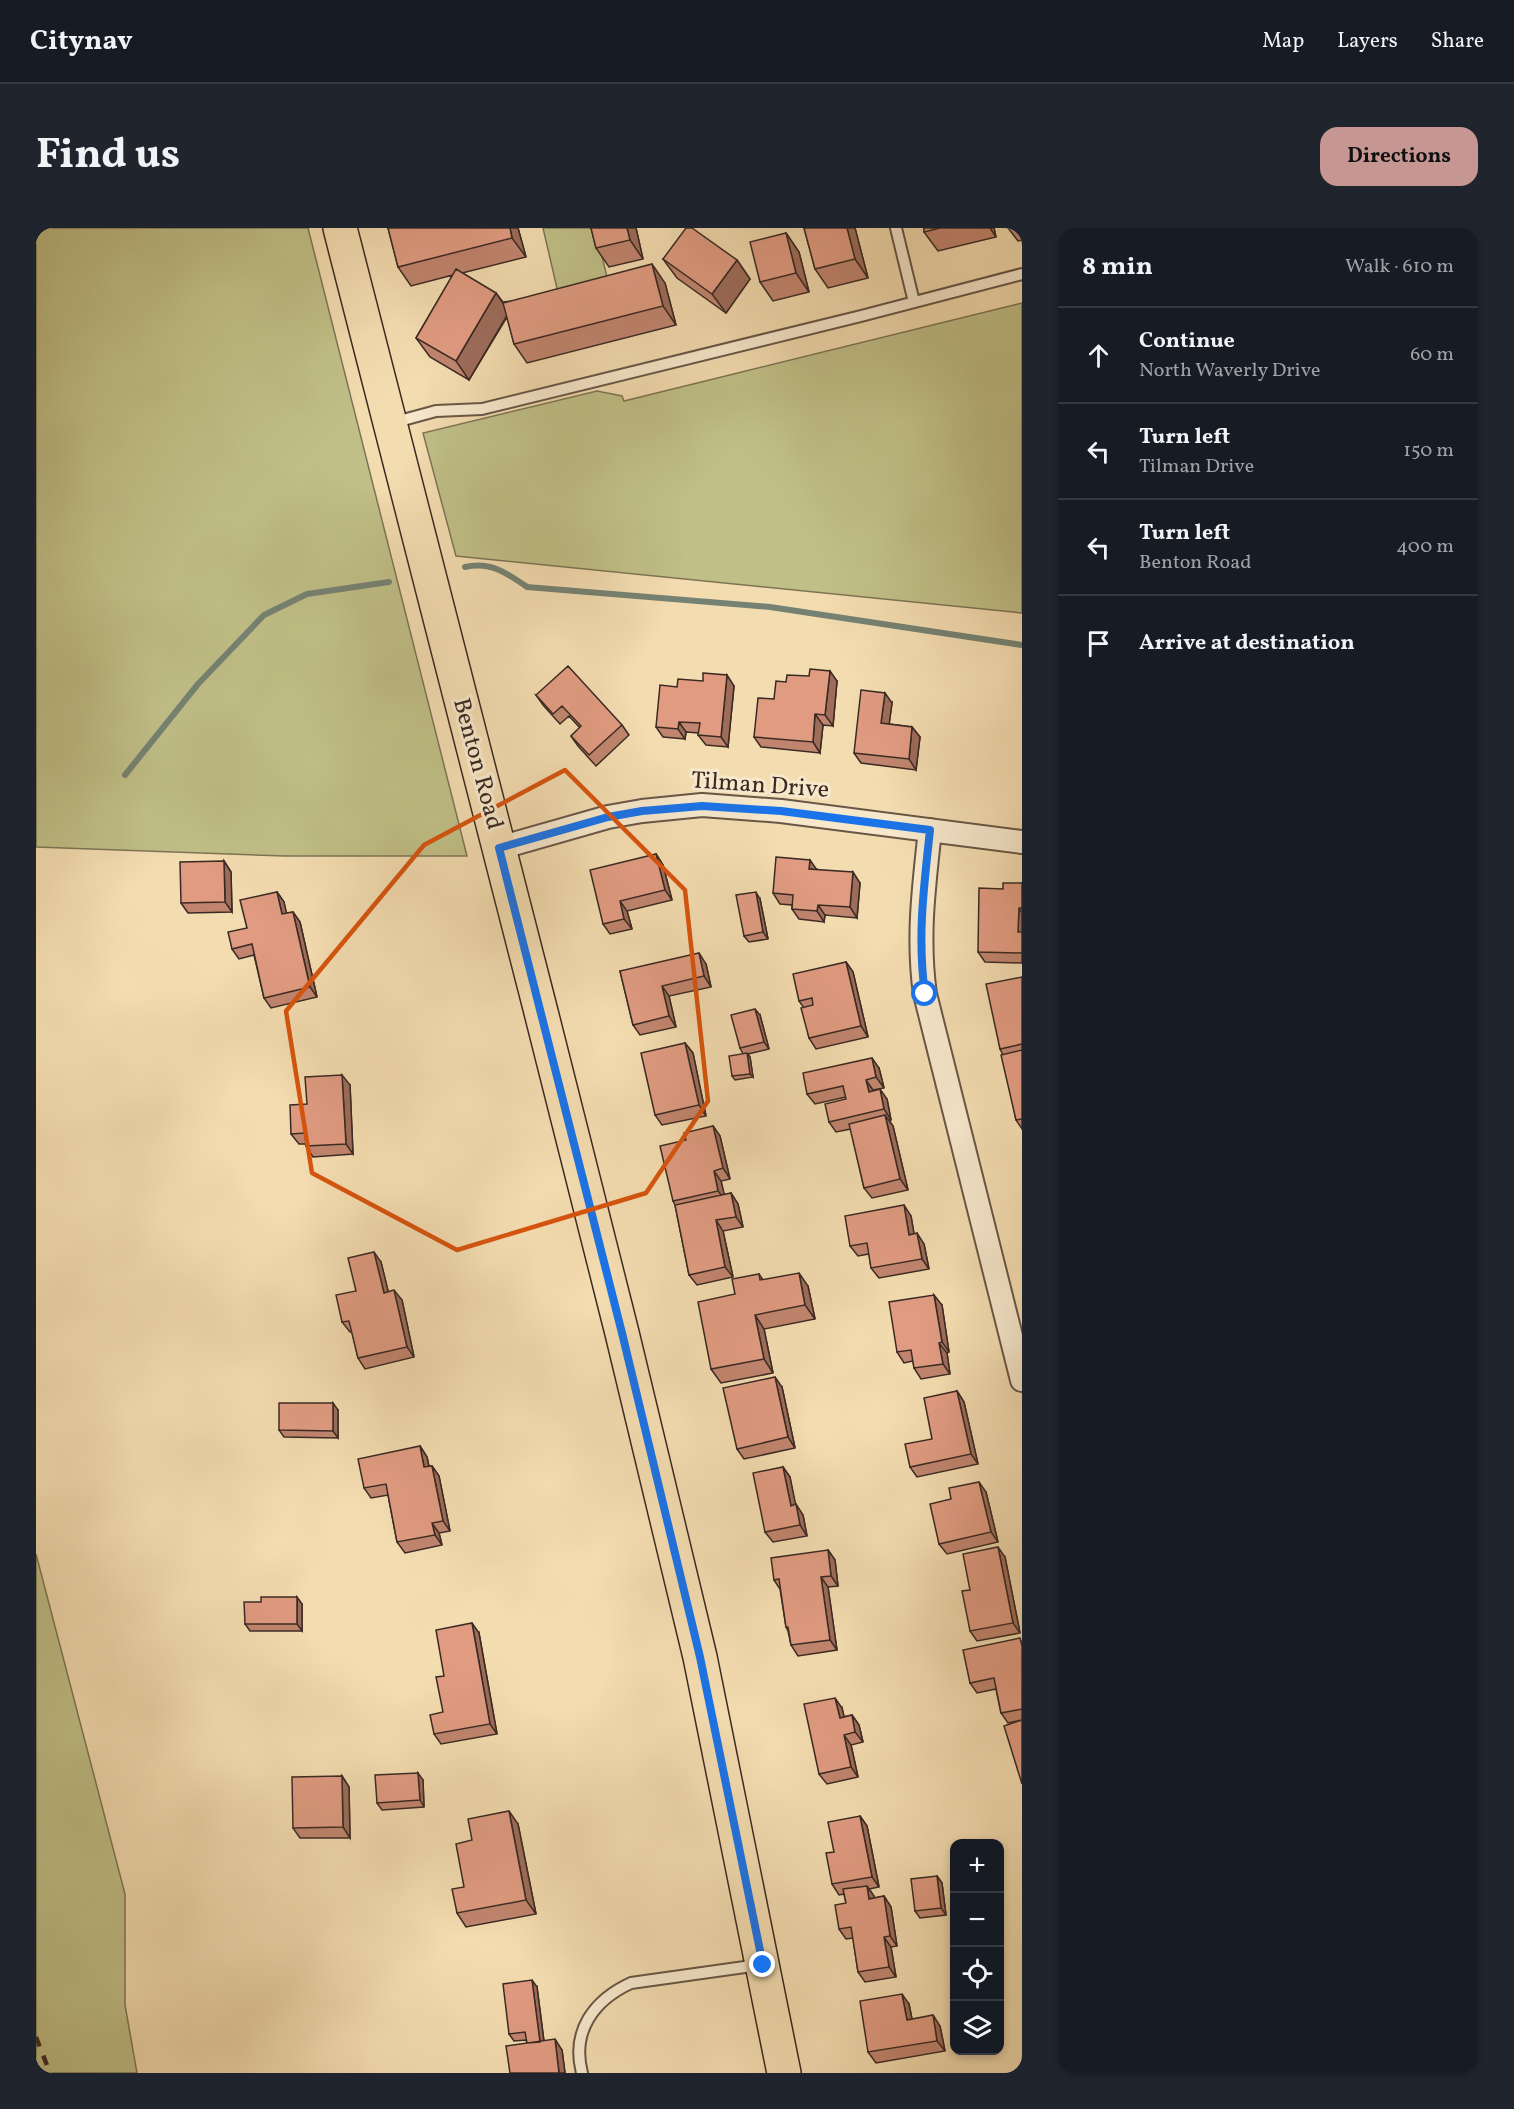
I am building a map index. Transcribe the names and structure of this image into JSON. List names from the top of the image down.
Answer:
{
  "streets": {
    "main road": ["Benton Road"],
    "street": ["Tilman Drive"]
  },
  "crossings": [
    ["Benton Road", "Tilman Drive"]
  ],
  "page": {
    "header": "Citynav",
    "nav": ["Map", "Layers", "Share"],
    "title": "Find us",
    "buttons": "Directions",
    "heading": ["8 min", "Walk · 610 m"],
    "list": [
      ["Continue", "North Waverly Drive", "60 m"],
      ["Turn left", "Tilman Drive", "150 m"],
      ["Turn left", "Benton Road", "400 m"],
      "Arrive at destination"
    ],
    "map_buttons": ["+", "−"]
  }
}
